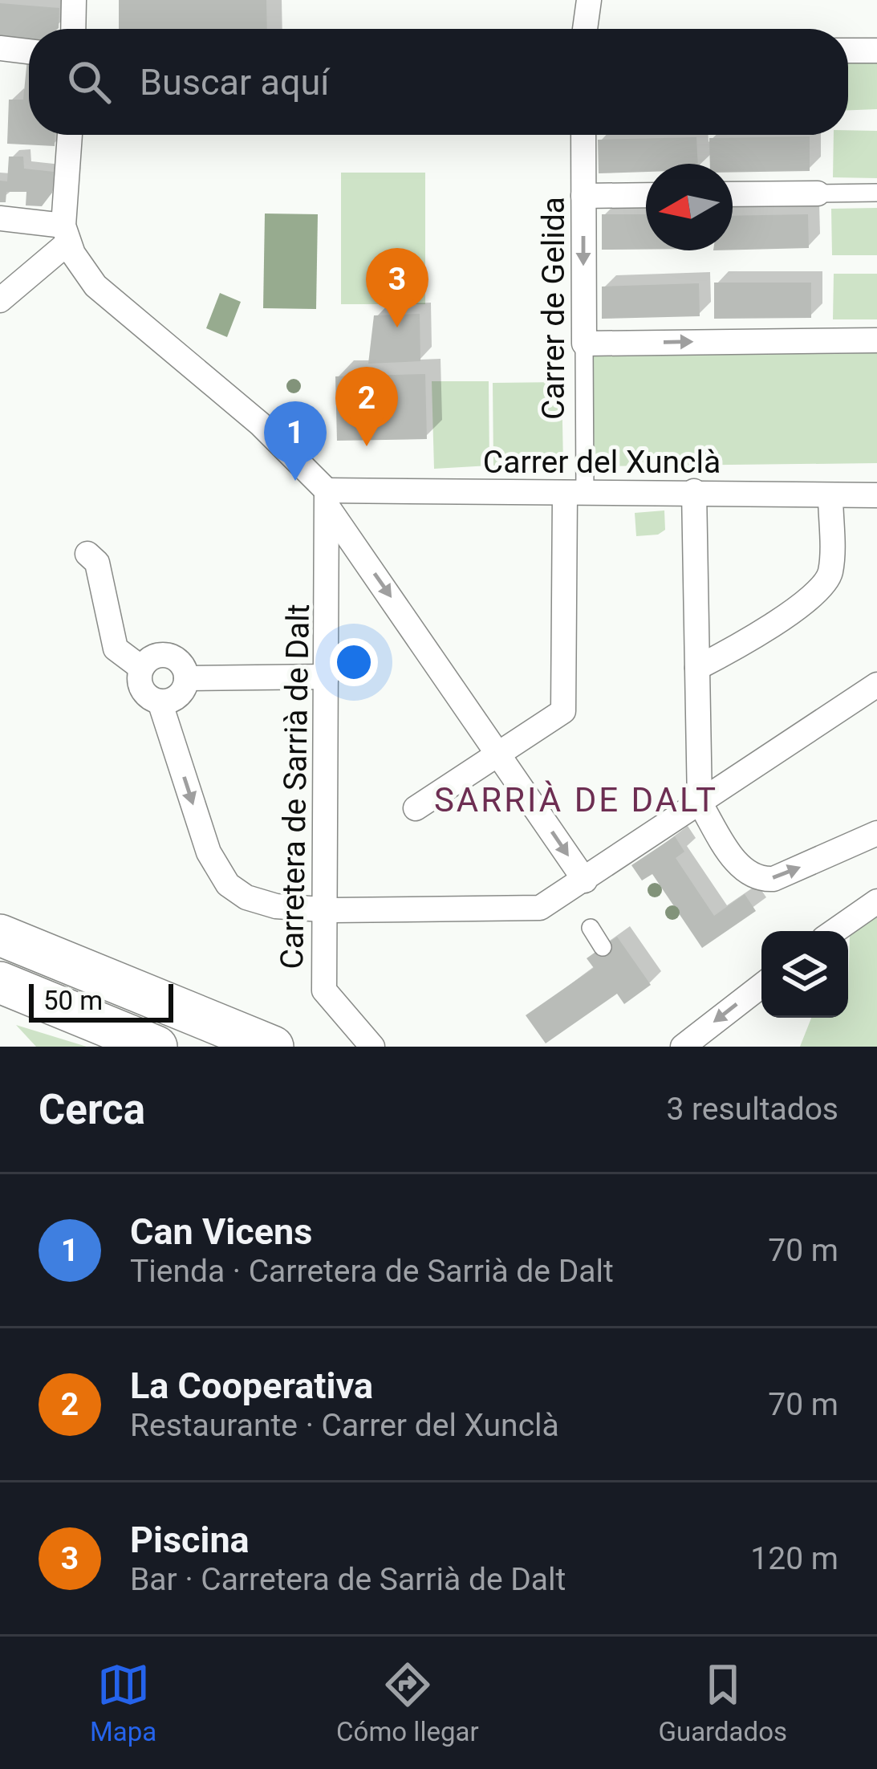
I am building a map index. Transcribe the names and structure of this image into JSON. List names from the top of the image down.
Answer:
{
  "streets": {
    "street": ["Carrer de Gelida", "Carrer del Xunclà", "Carretera de Sarrià de Dalt"]
  },
  "crossings": [
    ["Carrer de Gelida", "Carrer del Xunclà"],
    ["Carrer del Xunclà", "Carretera de Sarrià de Dalt"]
  ],
  "one_way": ["Carrer de Gelida"],
  "districts": ["SARRIÀ DE DALT"],
  "scale_bar": "50 m",
  "north": "left",
  "page": {
    "search": "Buscar aquí",
    "pins": ["3", "2", "1"],
    "scale": "50 m",
    "heading": ["Cerca", "3 resultados"],
    "list": [
      {
        "mark": "1",
        "name": "Can Vicens",
        "note": "Tienda · Carretera de Sarrià de Dalt",
        "value": "70 m"
      },
      {
        "mark": "2",
        "name": "La Cooperativa",
        "note": "Restaurante · Carrer del Xunclà",
        "value": "70 m"
      },
      {
        "mark": "3",
        "name": "Piscina",
        "note": "Bar · Carretera de Sarrià de Dalt",
        "value": "120 m"
      }
    ],
    "nav": ["Mapa", "Cómo llegar", "Guardados"]
  }
}
